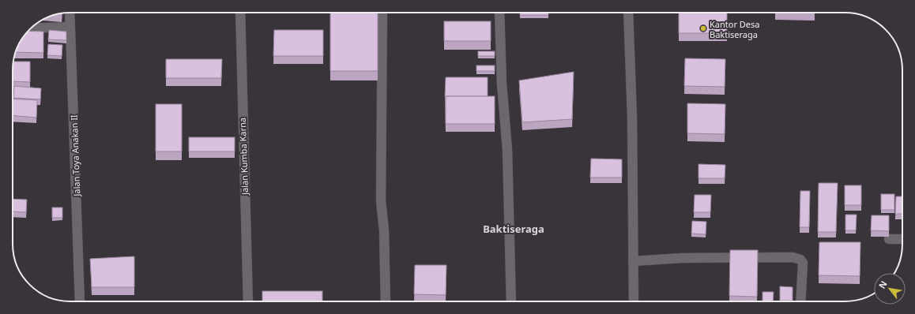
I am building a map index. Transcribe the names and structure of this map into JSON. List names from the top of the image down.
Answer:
{
  "streets": {
    "street": ["Jalan Toya Anakan II", "Jalan Kumba Karna"]
  },
  "districts": ["Baktiseraga"],
  "places": ["Kantor Desa Baktiseraga"],
  "north": "top left"
}
